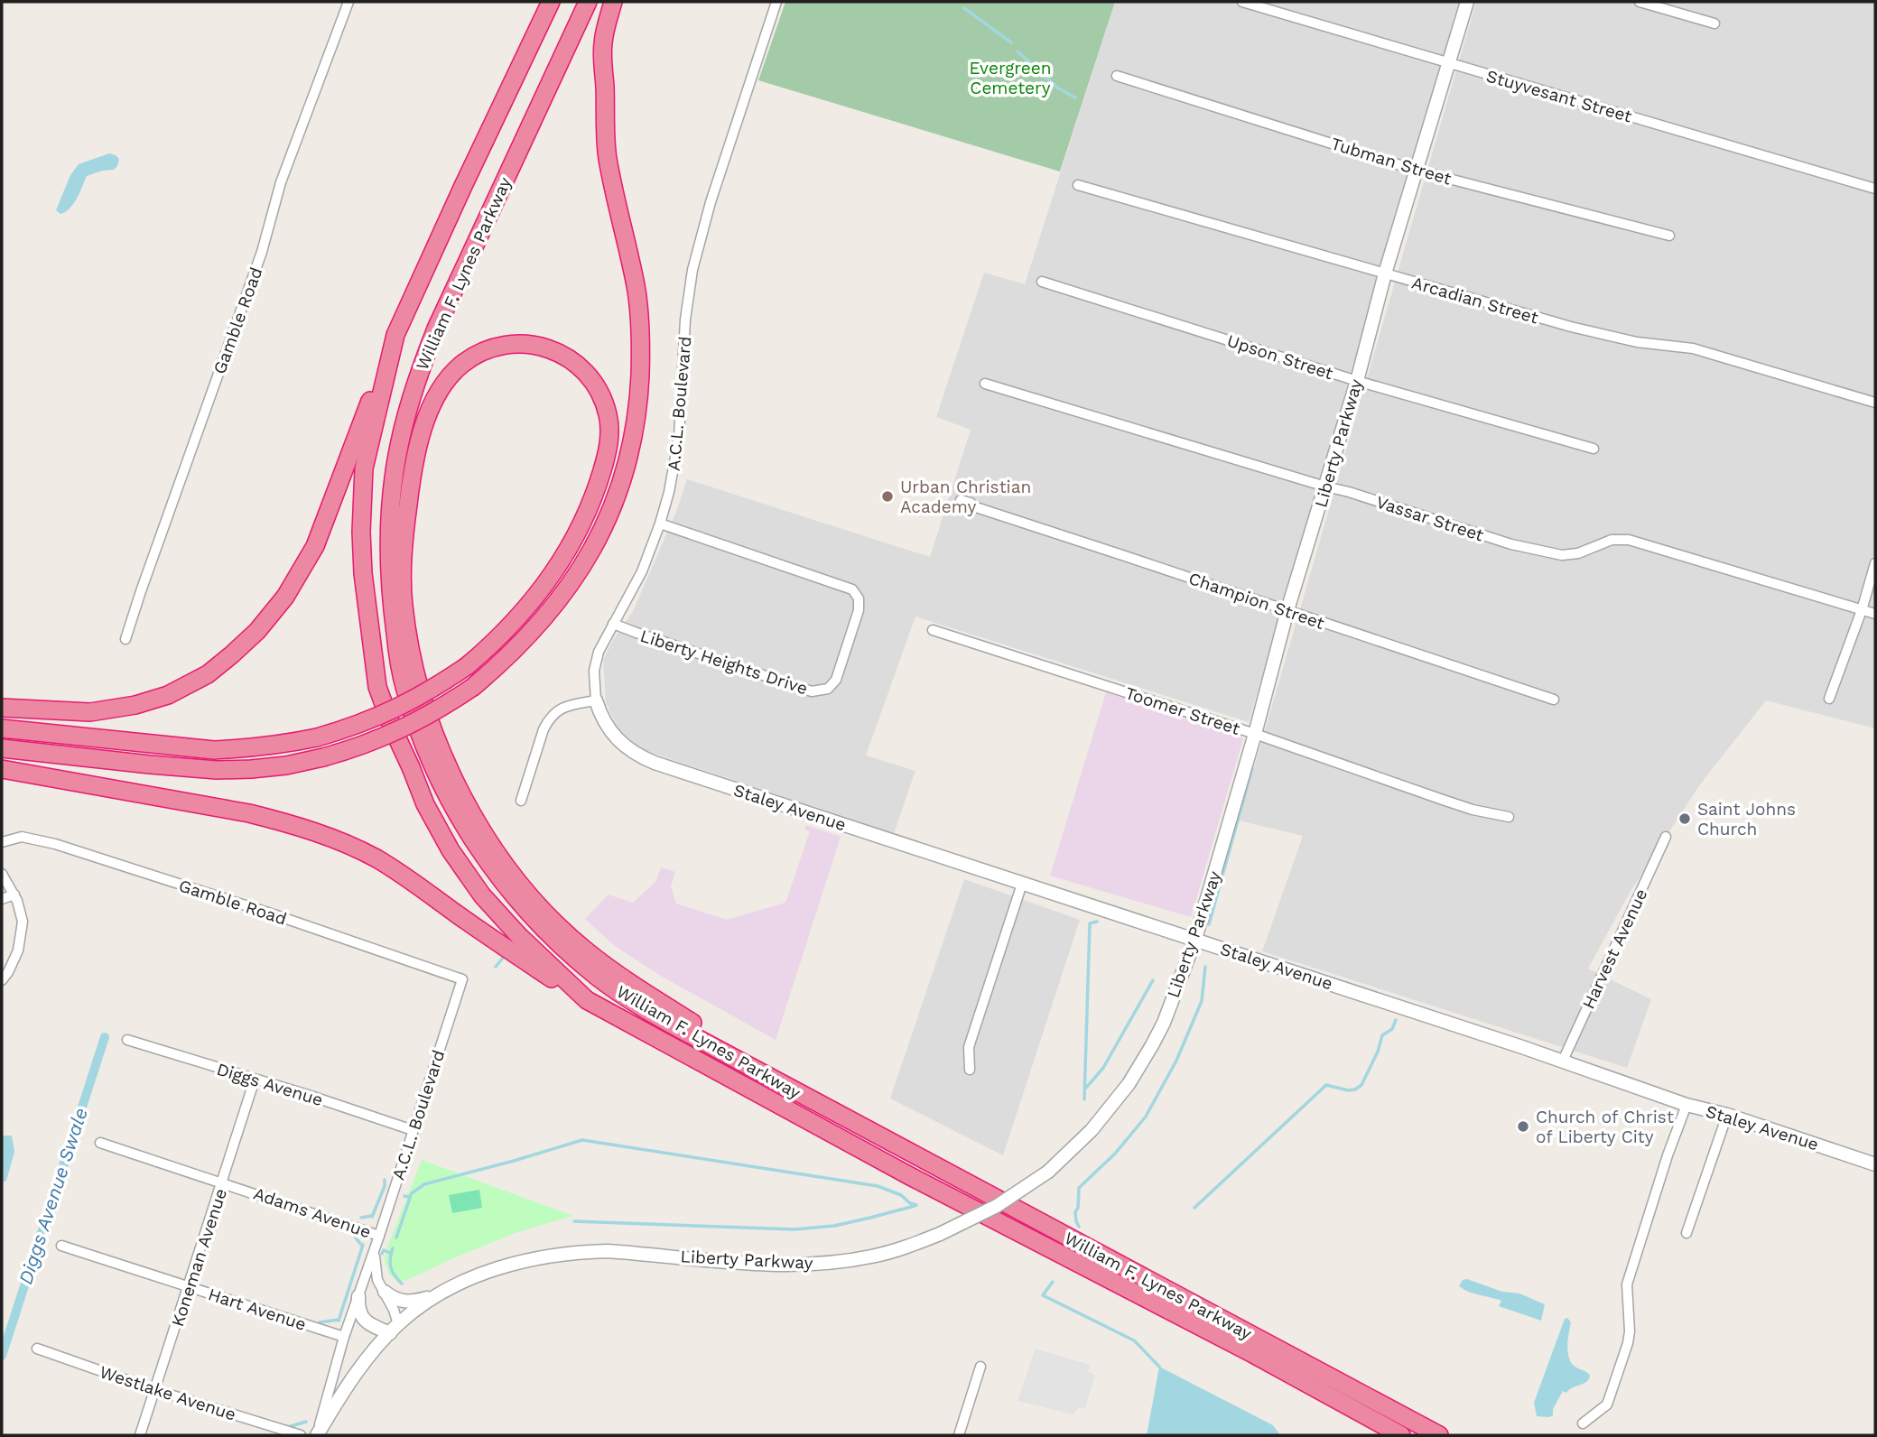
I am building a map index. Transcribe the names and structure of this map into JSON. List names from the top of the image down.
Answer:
{
  "streets": {
    "highway": ["William F. Lynes Parkway"],
    "street": [
      "Stuyvesant Street",
      "Tubman Street",
      "Arcadian Street",
      "Gamble Road",
      "Upson Street",
      "A.C.L. Boulevard",
      "Liberty Parkway",
      "Vassar Street",
      "Champion Street",
      "Liberty Heights Drive",
      "Toomer Street",
      "Staley Avenue",
      "Harvest Avenue",
      "Diggs Avenue",
      "Adams Avenue",
      "Koneman Avenue",
      "Hart Avenue",
      "Westlake Avenue"
    ]
  },
  "crossings": [
    ["Stuyvesant Street", "Liberty Parkway"],
    ["Tubman Street", "Liberty Parkway"],
    ["Arcadian Street", "Liberty Parkway"],
    ["Gamble Road", "A.C.L. Boulevard"],
    ["Upson Street", "Liberty Parkway"],
    ["A.C.L. Boulevard", "Liberty Parkway"],
    ["A.C.L. Boulevard", "Liberty Heights Drive"],
    ["A.C.L. Boulevard", "Staley Avenue"],
    ["A.C.L. Boulevard", "Diggs Avenue"],
    ["A.C.L. Boulevard", "Adams Avenue"],
    ["A.C.L. Boulevard", "Hart Avenue"],
    ["Liberty Parkway", "Vassar Street"],
    ["Liberty Parkway", "Champion Street"],
    ["Liberty Parkway", "Toomer Street"],
    ["Liberty Parkway", "Staley Avenue"],
    ["Staley Avenue", "Harvest Avenue"],
    ["Diggs Avenue", "Koneman Avenue"],
    ["Adams Avenue", "Koneman Avenue"],
    ["Koneman Avenue", "Hart Avenue"],
    ["Koneman Avenue", "Westlake Avenue"]
  ],
  "water": ["Diggs Avenue Swale"],
  "parks": ["Evergreen Cemetery"],
  "places": ["Urban Christian Academy", "Saint Johns Church", "Church of Christ of Liberty City"]
}
